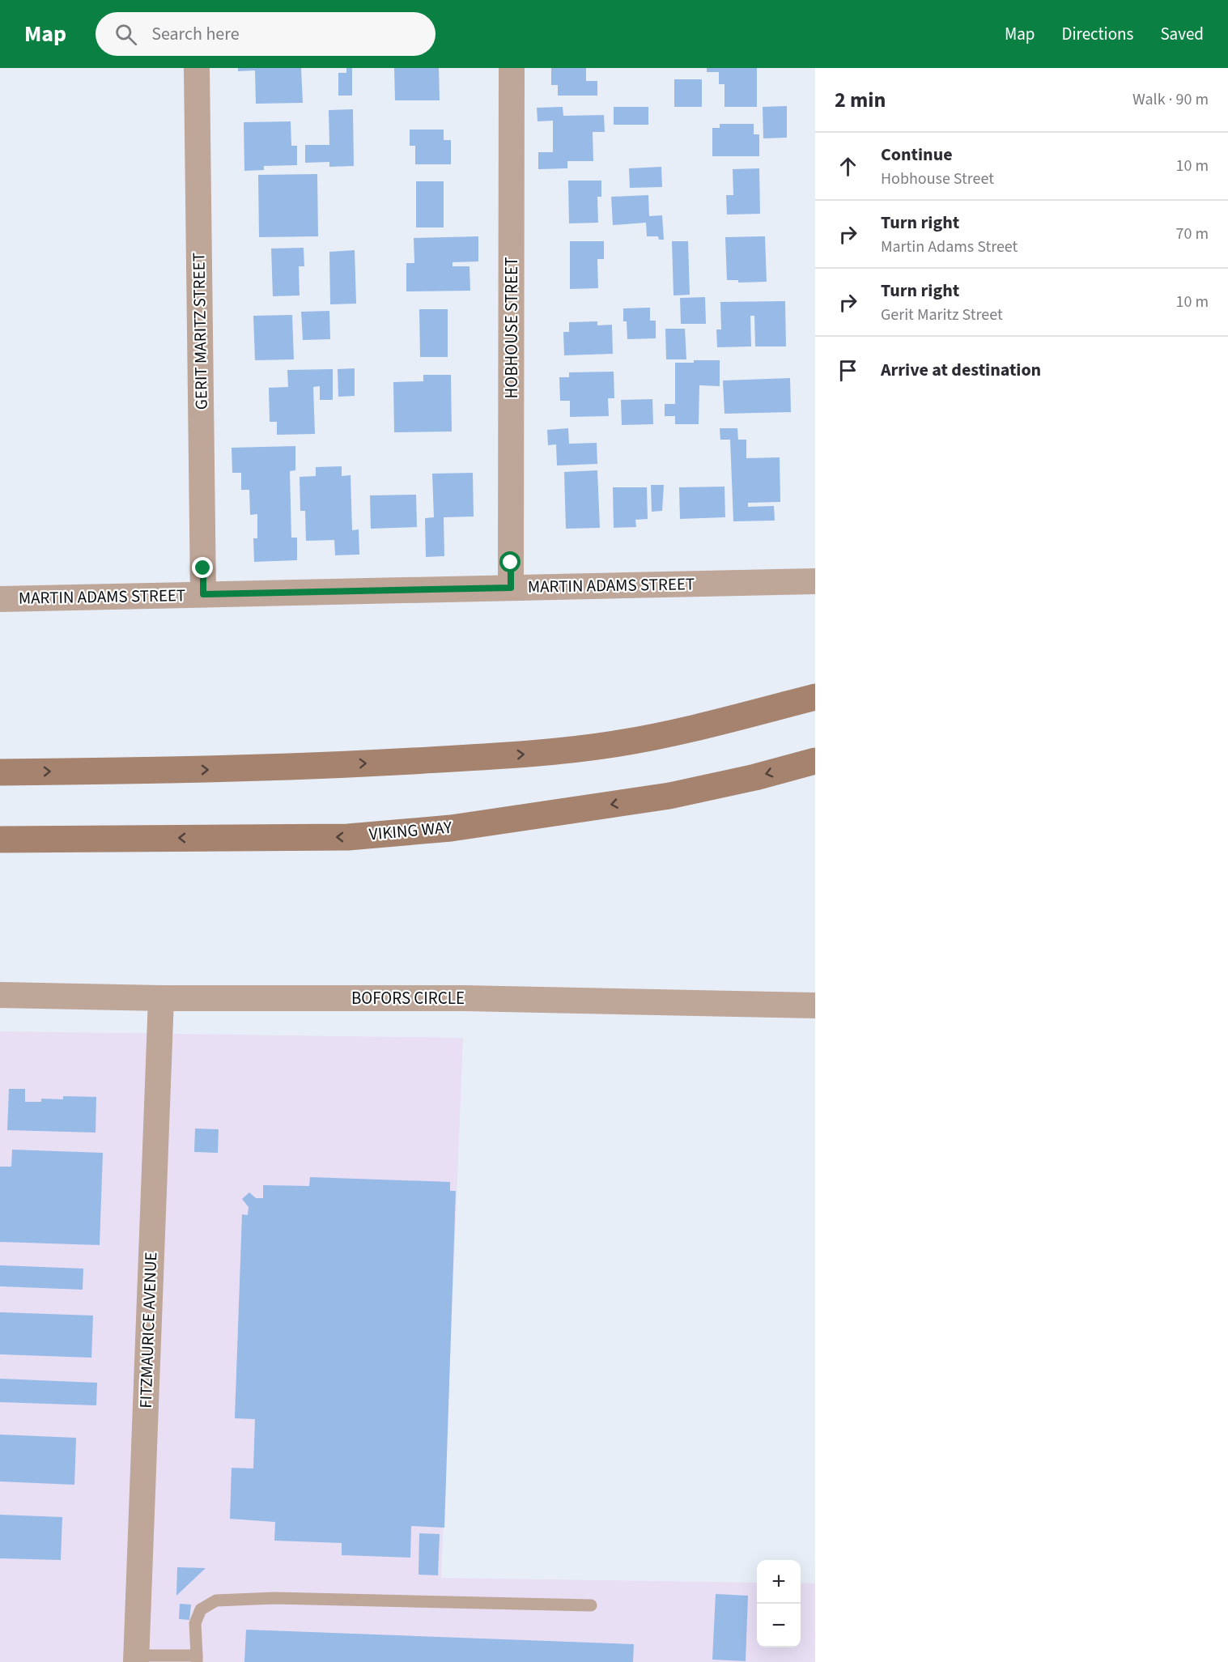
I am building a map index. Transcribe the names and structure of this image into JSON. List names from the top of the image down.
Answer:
{
  "streets": {
    "main road": ["VIKING WAY"],
    "street": [
      "HOBHOUSE STREET",
      "GERIT MARITZ STREET",
      "MARTIN ADAMS STREET",
      "BOFORS CIRCLE",
      "FITZMAURICE AVENUE"
    ]
  },
  "crossings": [
    ["HOBHOUSE STREET", "MARTIN ADAMS STREET"],
    ["GERIT MARITZ STREET", "MARTIN ADAMS STREET"],
    ["BOFORS CIRCLE", "FITZMAURICE AVENUE"]
  ],
  "page": {
    "header": "Map",
    "search": "Search here",
    "nav": ["Map", "Directions", "Saved"],
    "heading": ["2 min", "Walk · 90 m"],
    "list": [
      ["Continue", "Hobhouse Street", "10 m"],
      ["Turn right", "Martin Adams Street", "70 m"],
      ["Turn right", "Gerit Maritz Street", "10 m"],
      "Arrive at destination"
    ],
    "map_buttons": ["+", "−"]
  }
}
